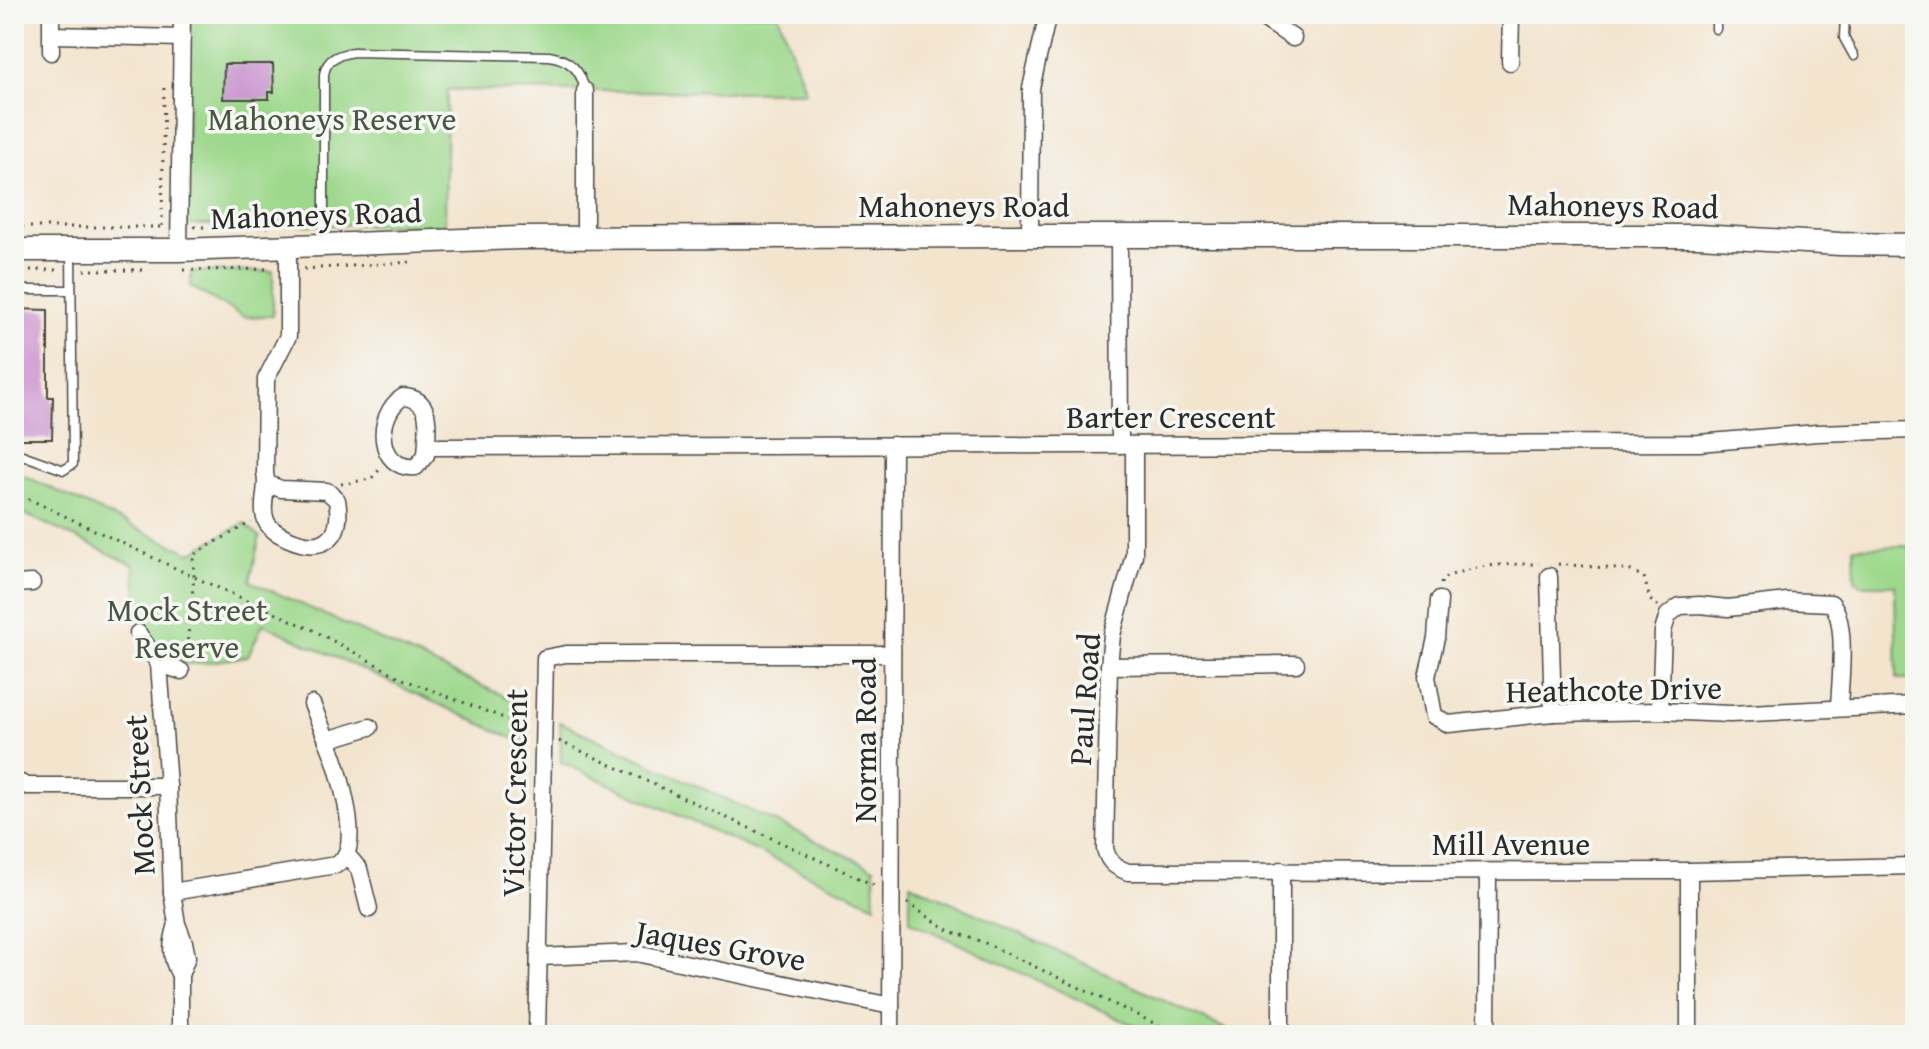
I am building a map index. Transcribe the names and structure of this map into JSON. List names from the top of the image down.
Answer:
{
  "streets": {
    "main road": ["Mahoneys Road"],
    "street": [
      "Barter Crescent",
      "Heathcote Drive",
      "Paul Road",
      "Norma Road",
      "Victor Crescent",
      "Mock Street",
      "Mill Avenue",
      "Jaques Grove"
    ]
  },
  "crossings": [
    ["Mahoneys Road", "Paul Road"],
    ["Barter Crescent", "Paul Road"],
    ["Barter Crescent", "Norma Road"],
    ["Paul Road", "Mill Avenue"],
    ["Norma Road", "Victor Crescent"],
    ["Norma Road", "Jaques Grove"],
    ["Victor Crescent", "Jaques Grove"]
  ],
  "parks": ["Mahoneys Reserve", "Mock Street Reserve"]
}
